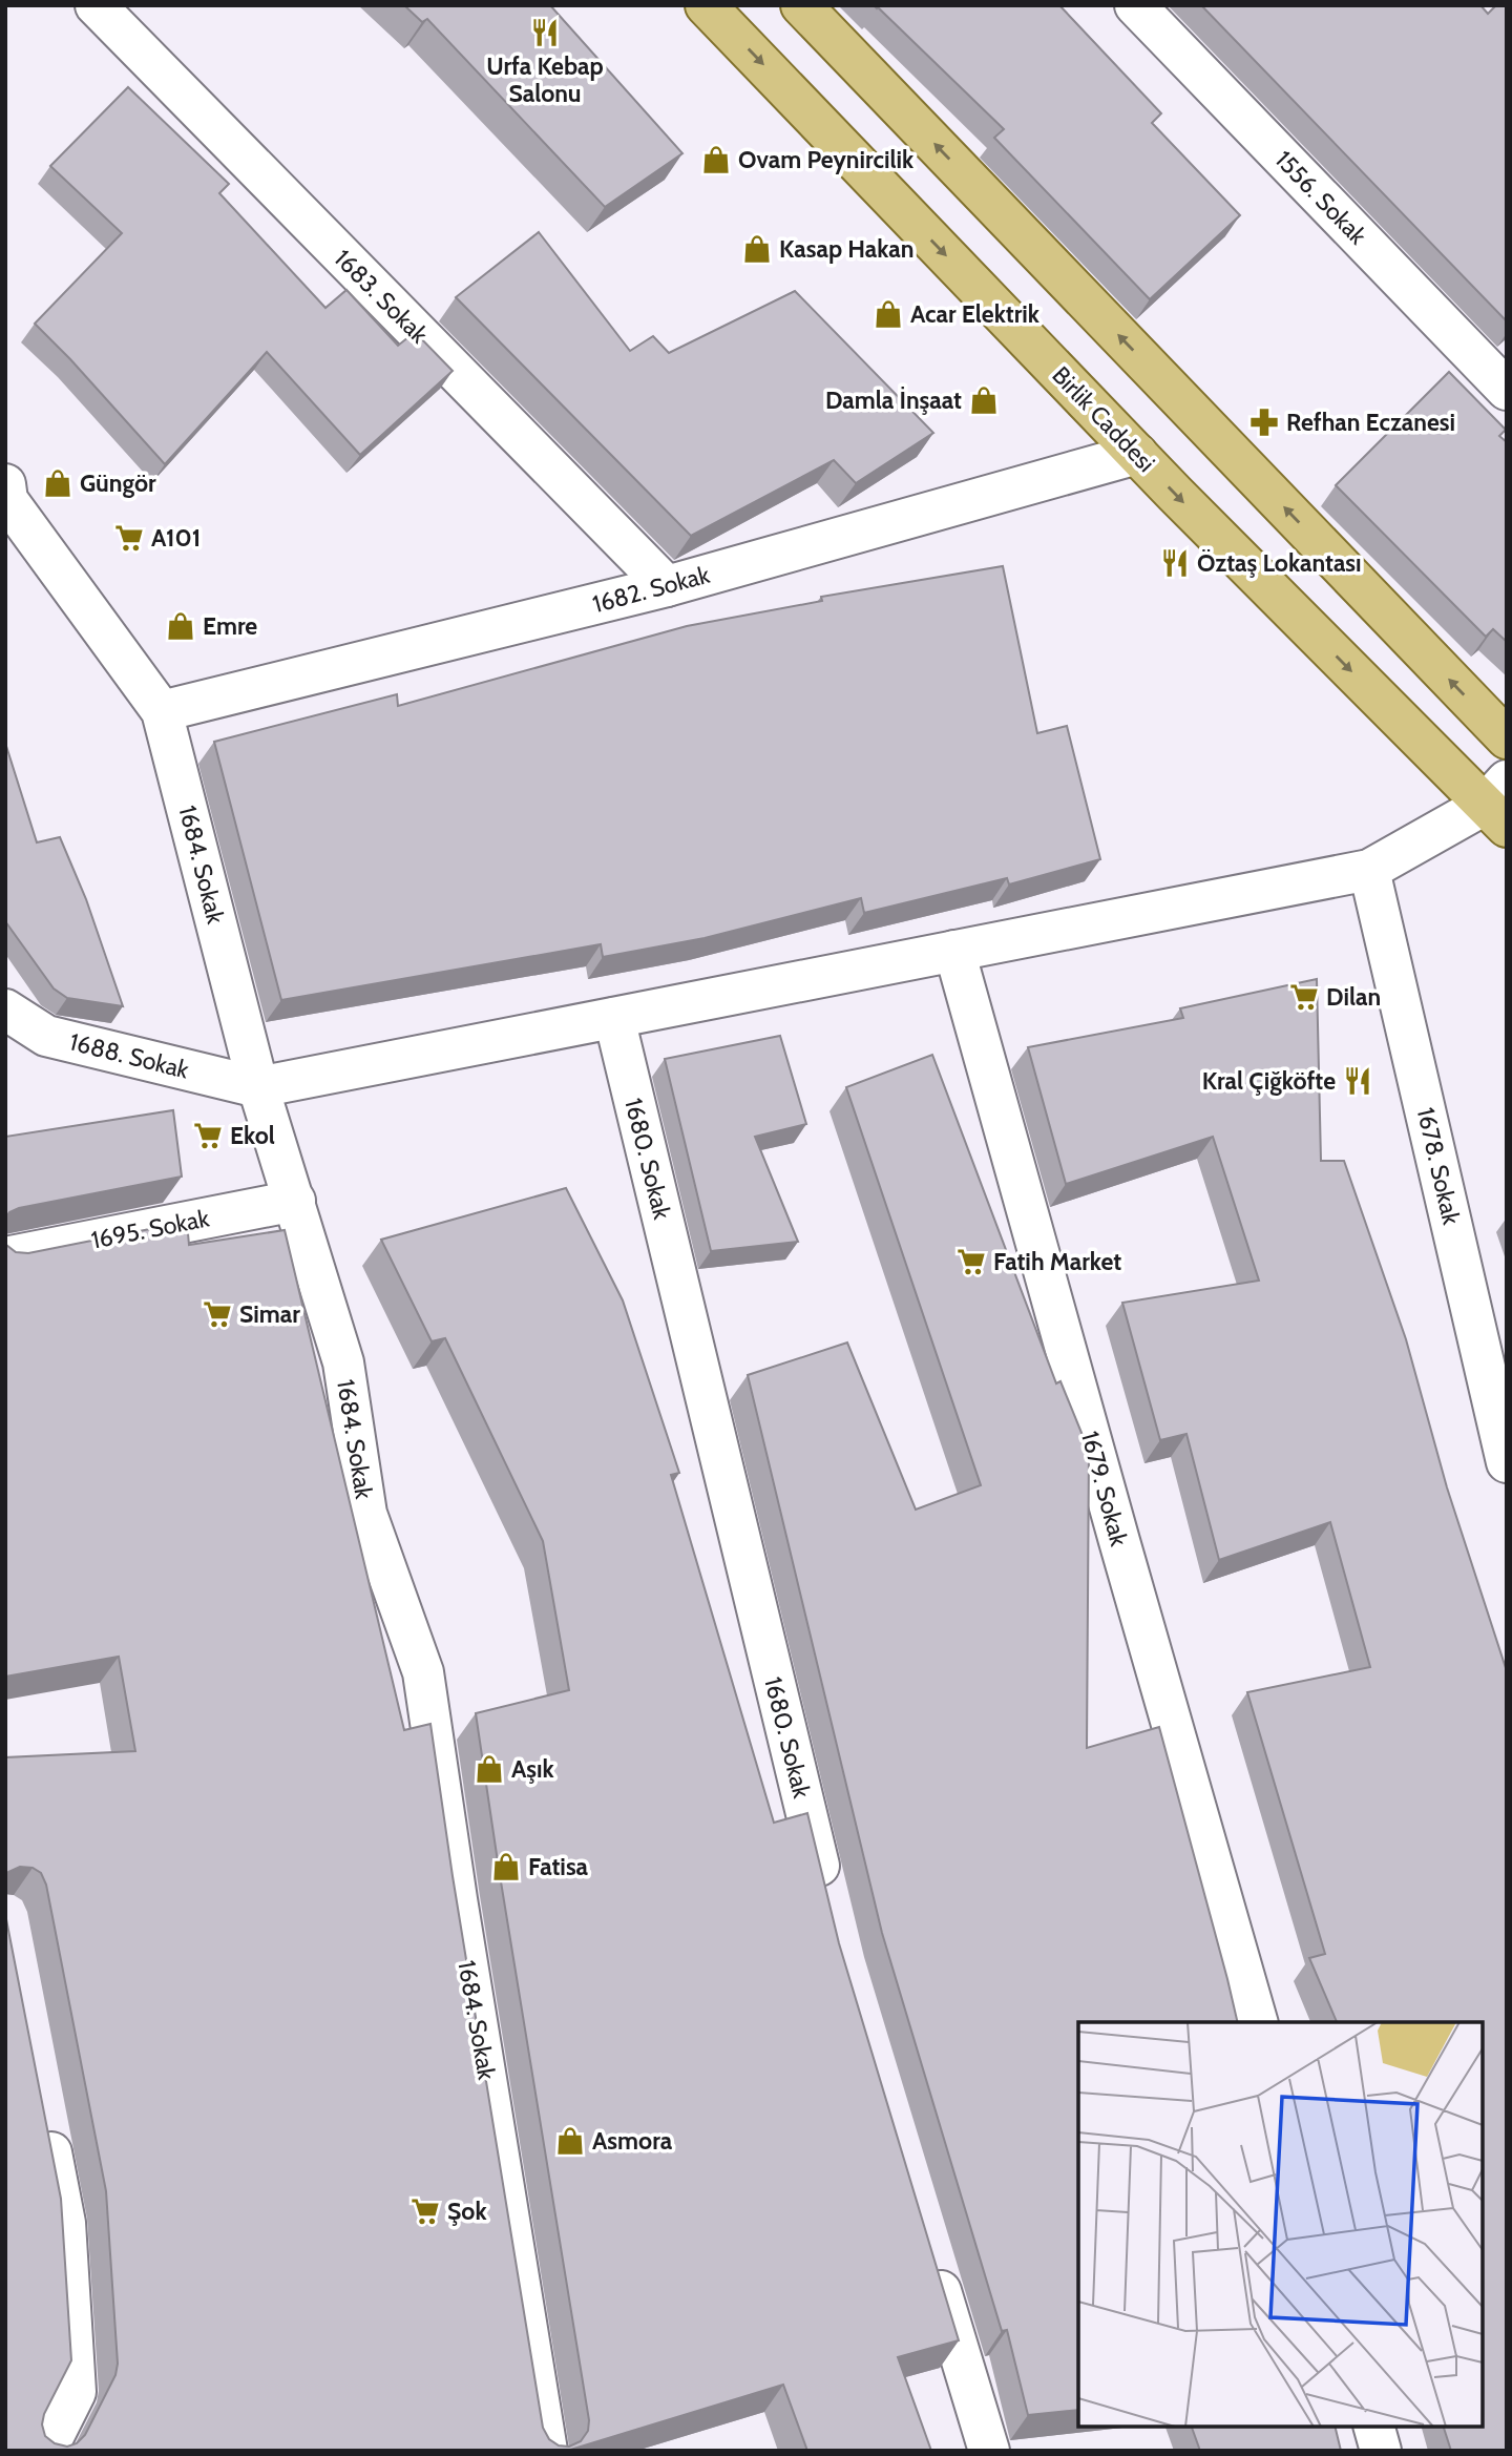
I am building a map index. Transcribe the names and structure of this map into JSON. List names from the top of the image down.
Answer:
{
  "streets": {
    "main road": ["Birlik Caddesi"],
    "street": [
      "1556. Sokak",
      "1683. Sokak",
      "1682. Sokak",
      "1684. Sokak",
      "1688. Sokak",
      "1680. Sokak",
      "1678. Sokak",
      "1695. Sokak",
      "1679. Sokak"
    ]
  },
  "crossings": [
    ["1683. Sokak", "1682. Sokak"],
    ["Birlik Caddesi", "1682. Sokak"],
    ["1682. Sokak", "1684. Sokak"],
    ["1684. Sokak", "1688. Sokak"],
    ["1684. Sokak", "1695. Sokak"]
  ],
  "places": {
    "restaurant": ["Urfa Kebap Salonu", "Öztaş Lokantası", "Kral Çiğköfte"],
    "shop": [
      "Ovam Peynircilik",
      "Kasap Hakan",
      "Acar Elektrik",
      "Damla İnşaat",
      "Güngör",
      "Emre",
      "Aşık",
      "Fatisa",
      "Asmora"
    ],
    "pharmacy": ["Refhan Eczanesi"],
    "supermarket": [
      "A101",
      "Dilan",
      "Ekol",
      "Fatih Market",
      "Simar",
      "Şok"
    ]
  }
}
